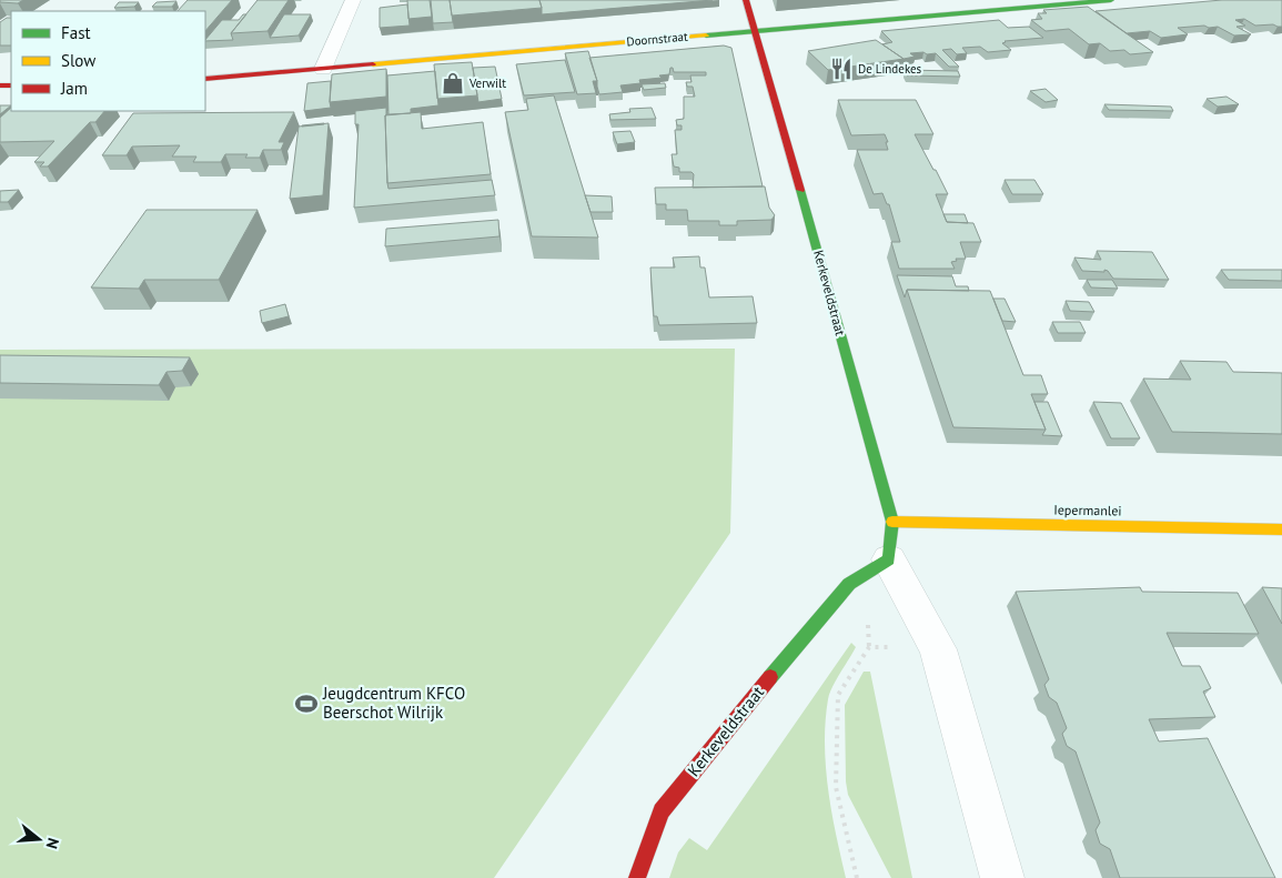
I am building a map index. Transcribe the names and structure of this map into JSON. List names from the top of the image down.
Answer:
{
  "streets": {
    "street": ["Doornstraat", "Kerkeveldstraat", "Iepermanlei"]
  },
  "crossings": [
    ["Doornstraat", "Kerkeveldstraat"],
    ["Kerkeveldstraat", "Iepermanlei"]
  ],
  "places": {
    "restaurant": ["De Lindekes"],
    "shop": ["Verwilt"],
    "sports": ["Jeugdcentrum KFCO Beerschot Wilrijk"]
  },
  "legend": ["Fast", "Slow", "Jam"],
  "north": "right"
}
